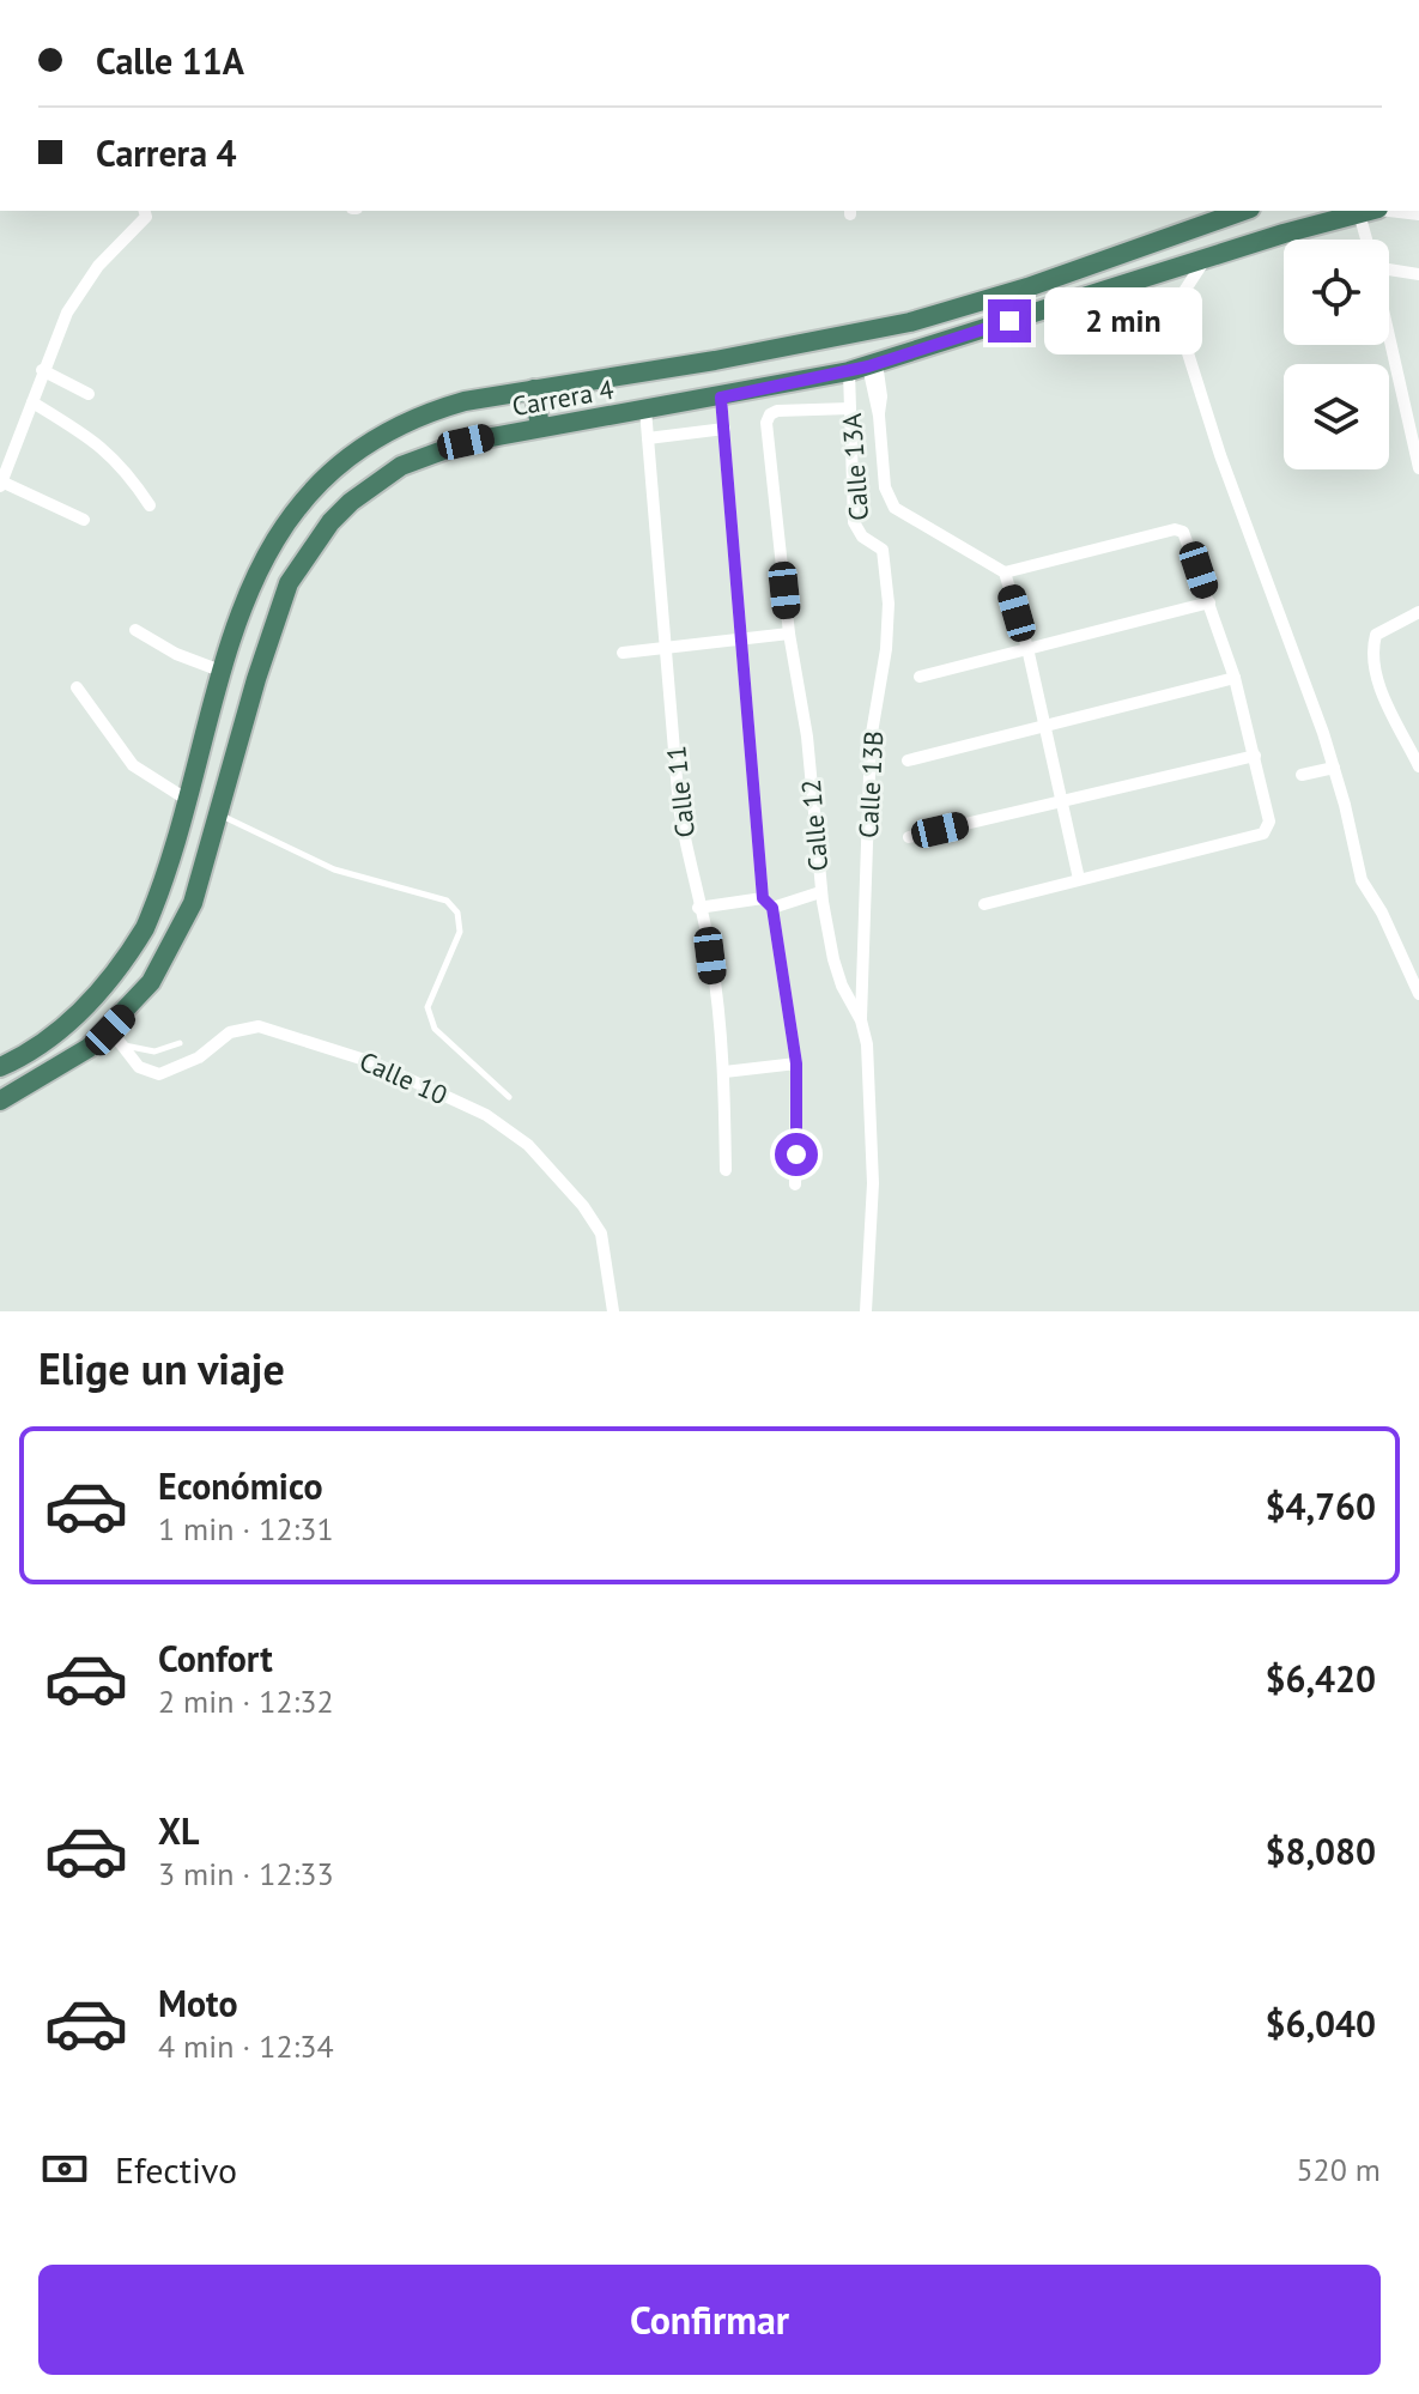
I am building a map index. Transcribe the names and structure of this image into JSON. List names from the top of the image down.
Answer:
{
  "streets": {
    "highway": ["Carrera 4"],
    "street": [
      "Calle 13A",
      "Calle 13B",
      "Calle 11",
      "Calle 12",
      "Calle 10"
    ]
  },
  "crossings": [
    ["Carrera 4", "Calle 13A"],
    ["Carrera 4", "Calle 11"],
    ["Carrera 4", "Calle 10"],
    ["Calle 13A", "Calle 13B"],
    ["Calle 13A", "Calle 12"],
    ["Calle 13B", "Calle 12"]
  ],
  "page": {
    "banner": ["Calle 11A", "Carrera 4"],
    "bubble": "2 min",
    "heading": "Elige un viaje",
    "list": [
      {
        "name": "Económico",
        "note": "1 min · 12:31",
        "value": "$4,760"
      },
      {
        "name": "Confort",
        "note": "2 min · 12:32",
        "value": "$6,420"
      },
      {
        "name": "XL",
        "note": "3 min · 12:33",
        "value": "$8,080"
      },
      {
        "name": "Moto",
        "note": "4 min · 12:34",
        "value": "$6,040"
      }
    ],
    "pay": ["Efectivo", "520 m"],
    "buttons": "Confirmar"
  }
}
